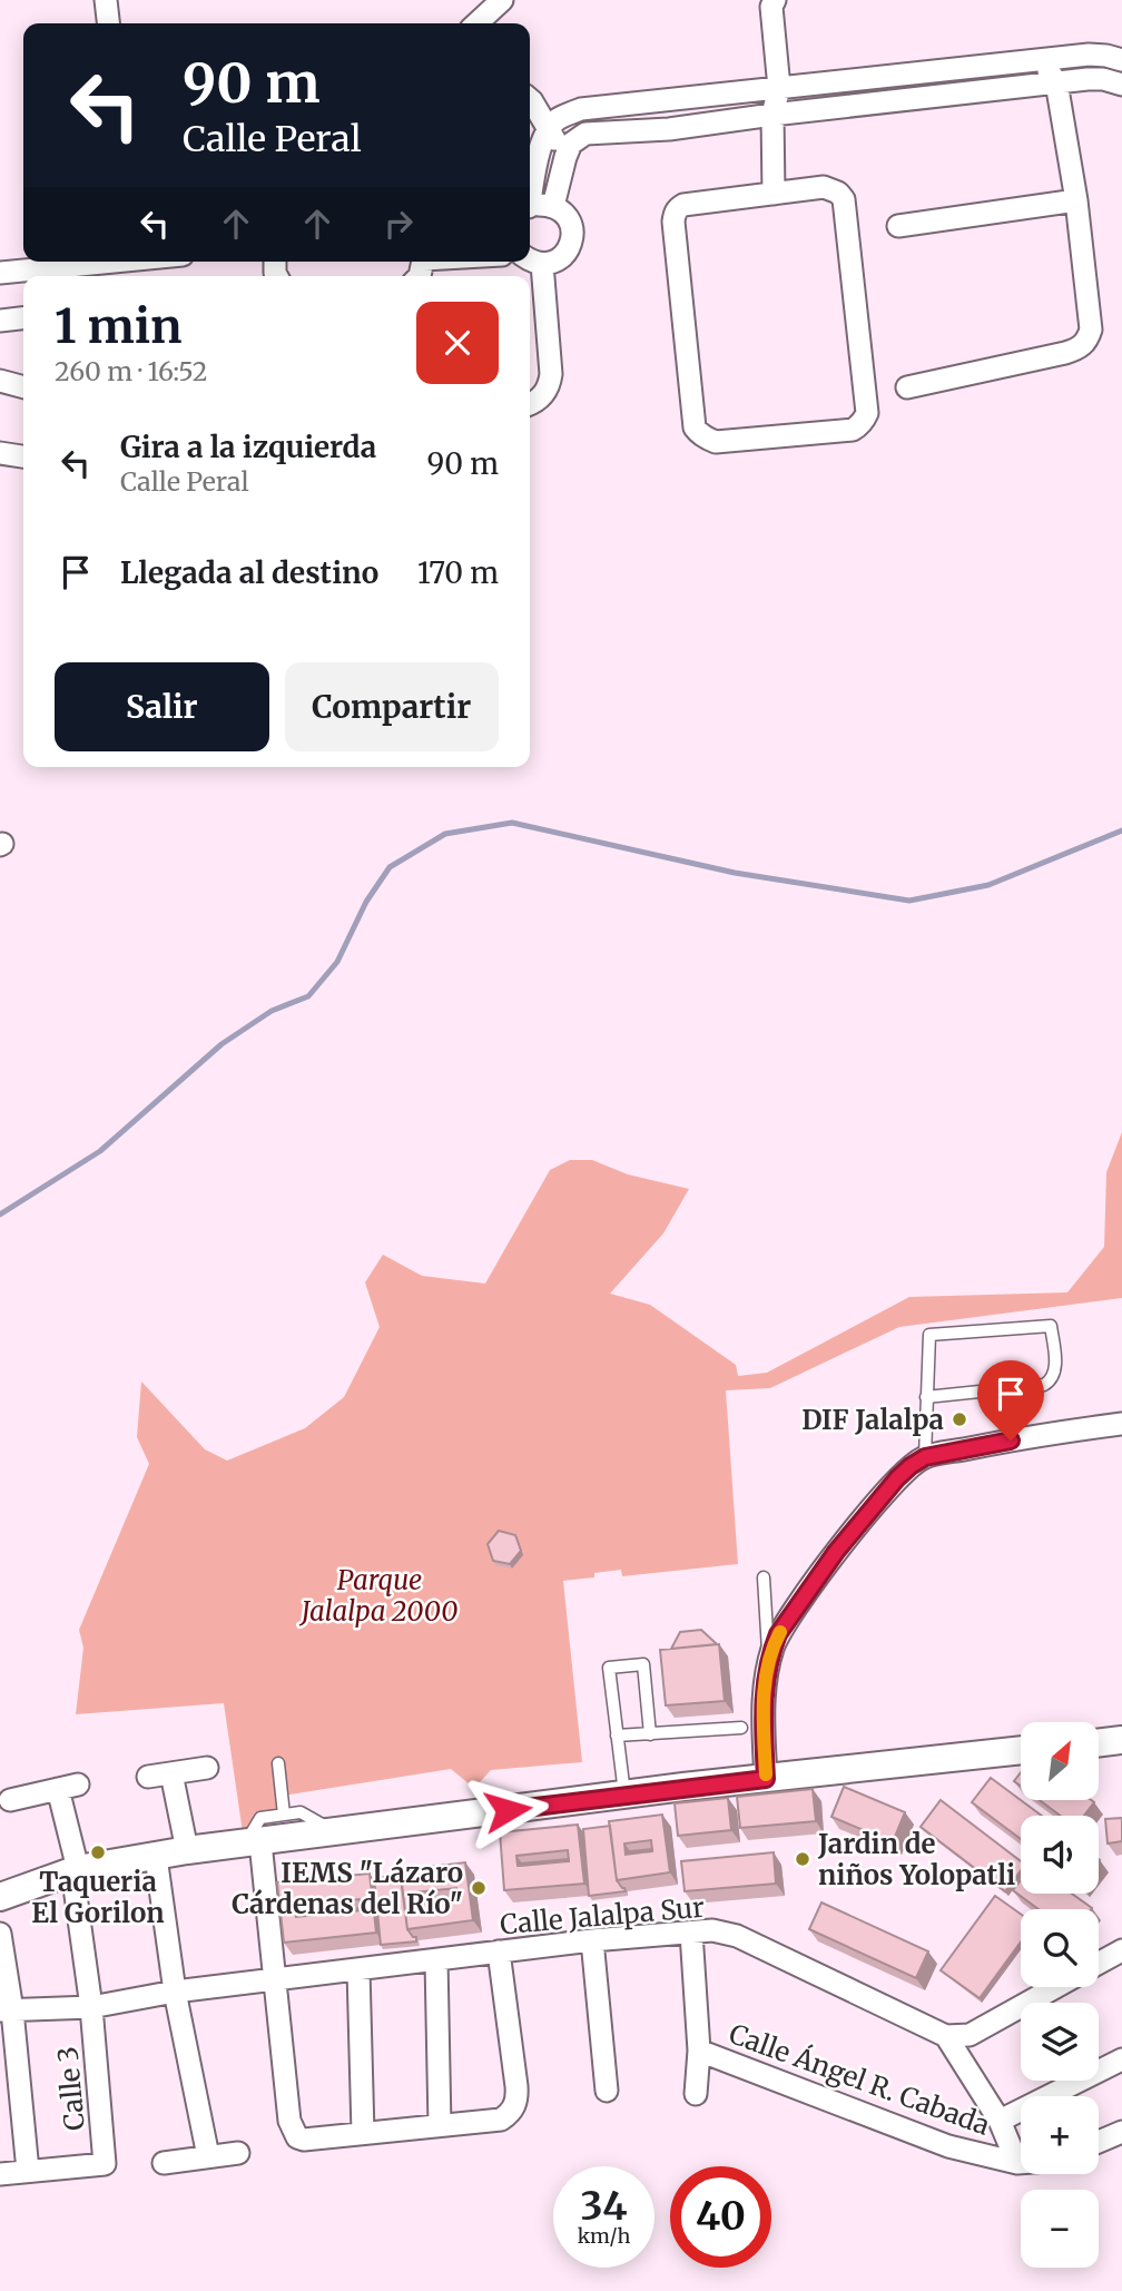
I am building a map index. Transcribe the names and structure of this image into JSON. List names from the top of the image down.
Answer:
{
  "streets": {
    "street": ["Calle Jalalpa Sur", "Calle Ángel R. Cabada", "Calle 3"]
  },
  "crossings": [
    ["Calle Jalalpa Sur", "Calle 3"]
  ],
  "parks": ["Parque Jalalpa 2000"],
  "places": [
    "DIF Jalalpa",
    "Taqueria El Gorilon",
    "Jardin de niños Yolopatli",
    "IEMS \"Lázaro Cárdenas del Río\""
  ],
  "north": "top right",
  "page": {
    "turn": ["90 m", "Calle Peral"],
    "heading": ["1 min", "260 m · 16:52"],
    "list": [
      {
        "name": "Gira a la izquierda",
        "note": "Calle Peral",
        "value": "90 m"
      },
      {
        "name": "Llegada al destino",
        "value": "170 m"
      }
    ],
    "buttons": ["Salir", "Compartir"],
    "map_buttons": ["+", "−"],
    "speed": "34 km/h",
    "limit": "40"
  }
}
